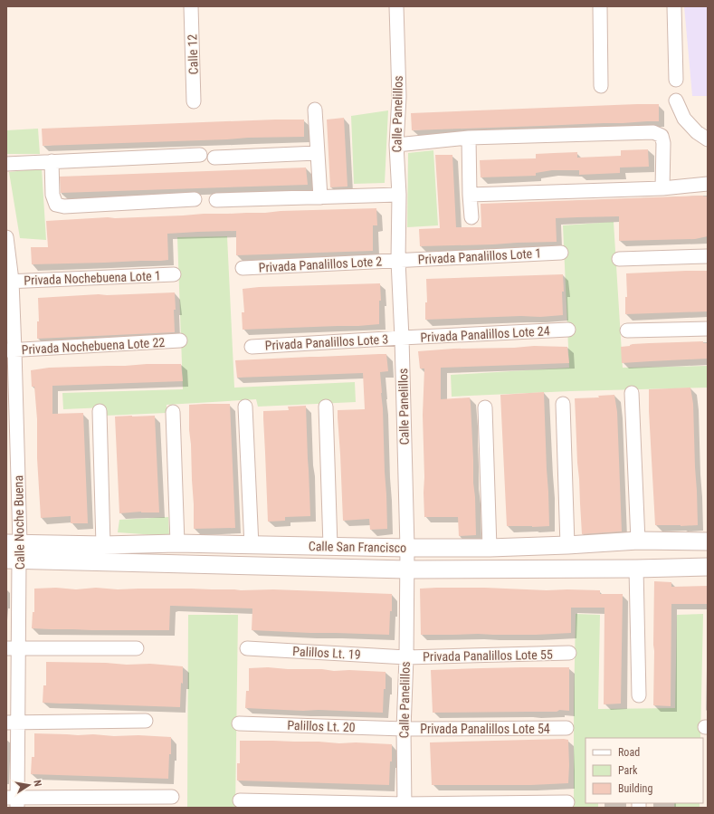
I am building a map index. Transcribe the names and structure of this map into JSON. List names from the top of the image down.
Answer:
{
  "streets": {
    "street": [
      "Calle 12",
      "Calle Panelillos",
      "Privada Panalillos Lote 1",
      "Privada Panalillos Lote 2",
      "Privada Nochebuena Lote 1",
      "Privada Panalillos Lote 24",
      "Privada Panalillos Lote 3",
      "Privada Nochebuena Lote 22",
      "Calle Noche Buena",
      "Calle San Francisco",
      "Palillos Lt. 19",
      "Privada Panalillos Lote 55",
      "Palillos Lt. 20",
      "Privada Panalillos Lote 54"
    ]
  },
  "crossings": [
    ["Calle Panelillos", "Privada Panalillos Lote 1"],
    ["Calle Panelillos", "Privada Panalillos Lote 2"],
    ["Calle Panelillos", "Privada Panalillos Lote 24"],
    ["Calle Panelillos", "Privada Panalillos Lote 3"],
    ["Calle Panelillos", "Calle San Francisco"],
    ["Calle Panelillos", "Palillos Lt. 19"],
    ["Calle Panelillos", "Privada Panalillos Lote 55"],
    ["Calle Panelillos", "Palillos Lt. 20"],
    ["Calle Panelillos", "Privada Panalillos Lote 54"],
    ["Privada Panalillos Lote 1", "Privada Panalillos Lote 2"],
    ["Privada Nochebuena Lote 1", "Calle Noche Buena"],
    ["Privada Panalillos Lote 24", "Privada Panalillos Lote 3"],
    ["Privada Nochebuena Lote 22", "Calle Noche Buena"],
    ["Calle Noche Buena", "Calle San Francisco"],
    ["Palillos Lt. 19", "Privada Panalillos Lote 55"],
    ["Palillos Lt. 20", "Privada Panalillos Lote 54"]
  ],
  "legend": ["Road", "Park", "Building"],
  "north": "right"
}
